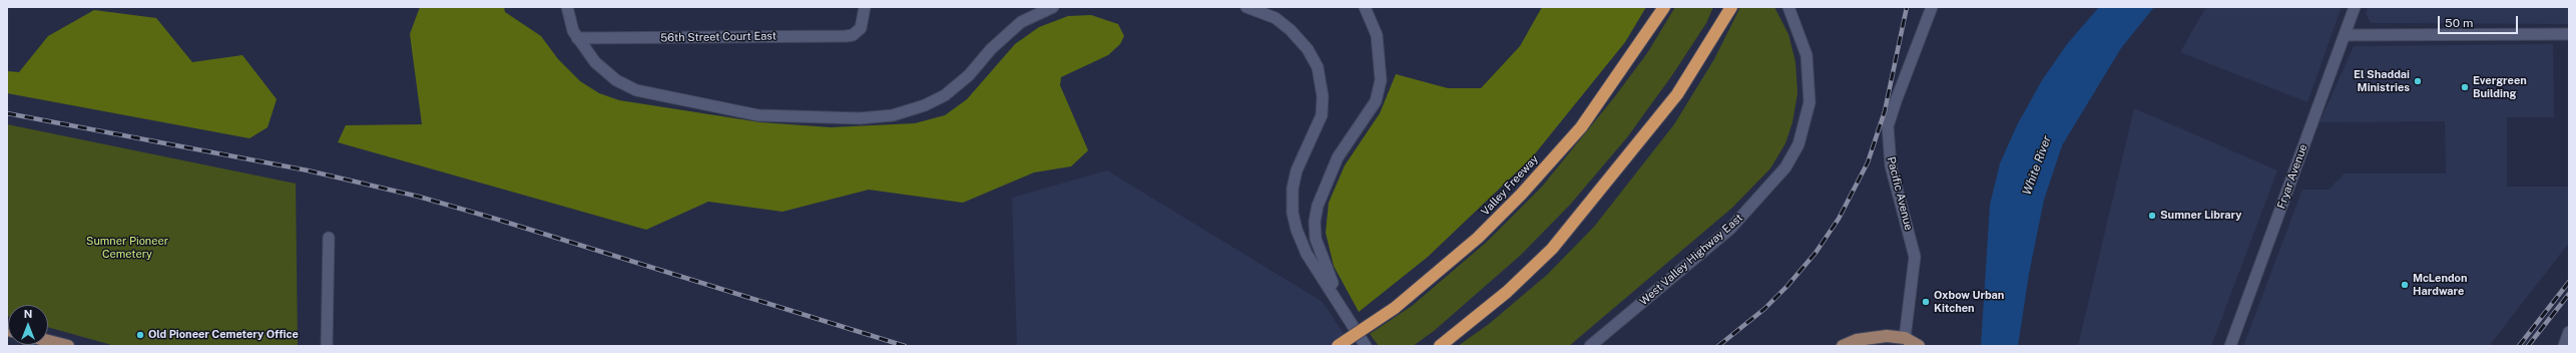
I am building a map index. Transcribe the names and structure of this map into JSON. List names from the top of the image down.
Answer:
{
  "streets": {
    "highway": ["Valley Freeway"],
    "street": [
      "56th Street Court East",
      "Fryar Avenue",
      "Pacific Avenue",
      "West Valley Highway East"
    ]
  },
  "water": ["White River"],
  "parks": ["Sumner Pioneer Cemetery"],
  "places": [
    "El Shaddai Ministries",
    "Evergreen Building",
    "Sumner Library",
    "McLendon Hardware",
    "Oxbow Urban Kitchen",
    "Old Pioneer Cemetery Office"
  ],
  "scale_bar": "50 m",
  "north": "top"
}
